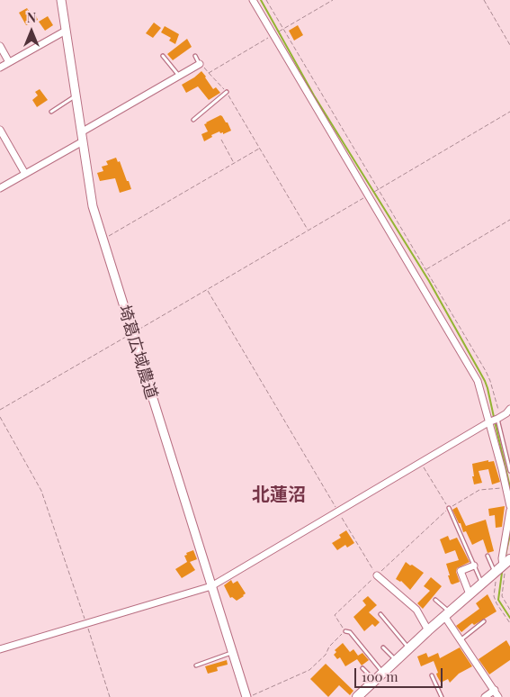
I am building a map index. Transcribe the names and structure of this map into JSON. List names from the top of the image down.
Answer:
{
  "streets": {
    "street": ["埼葛広域農道"]
  },
  "districts": ["北蓮沼"],
  "scale_bar": "100 m",
  "north": "top"
}
